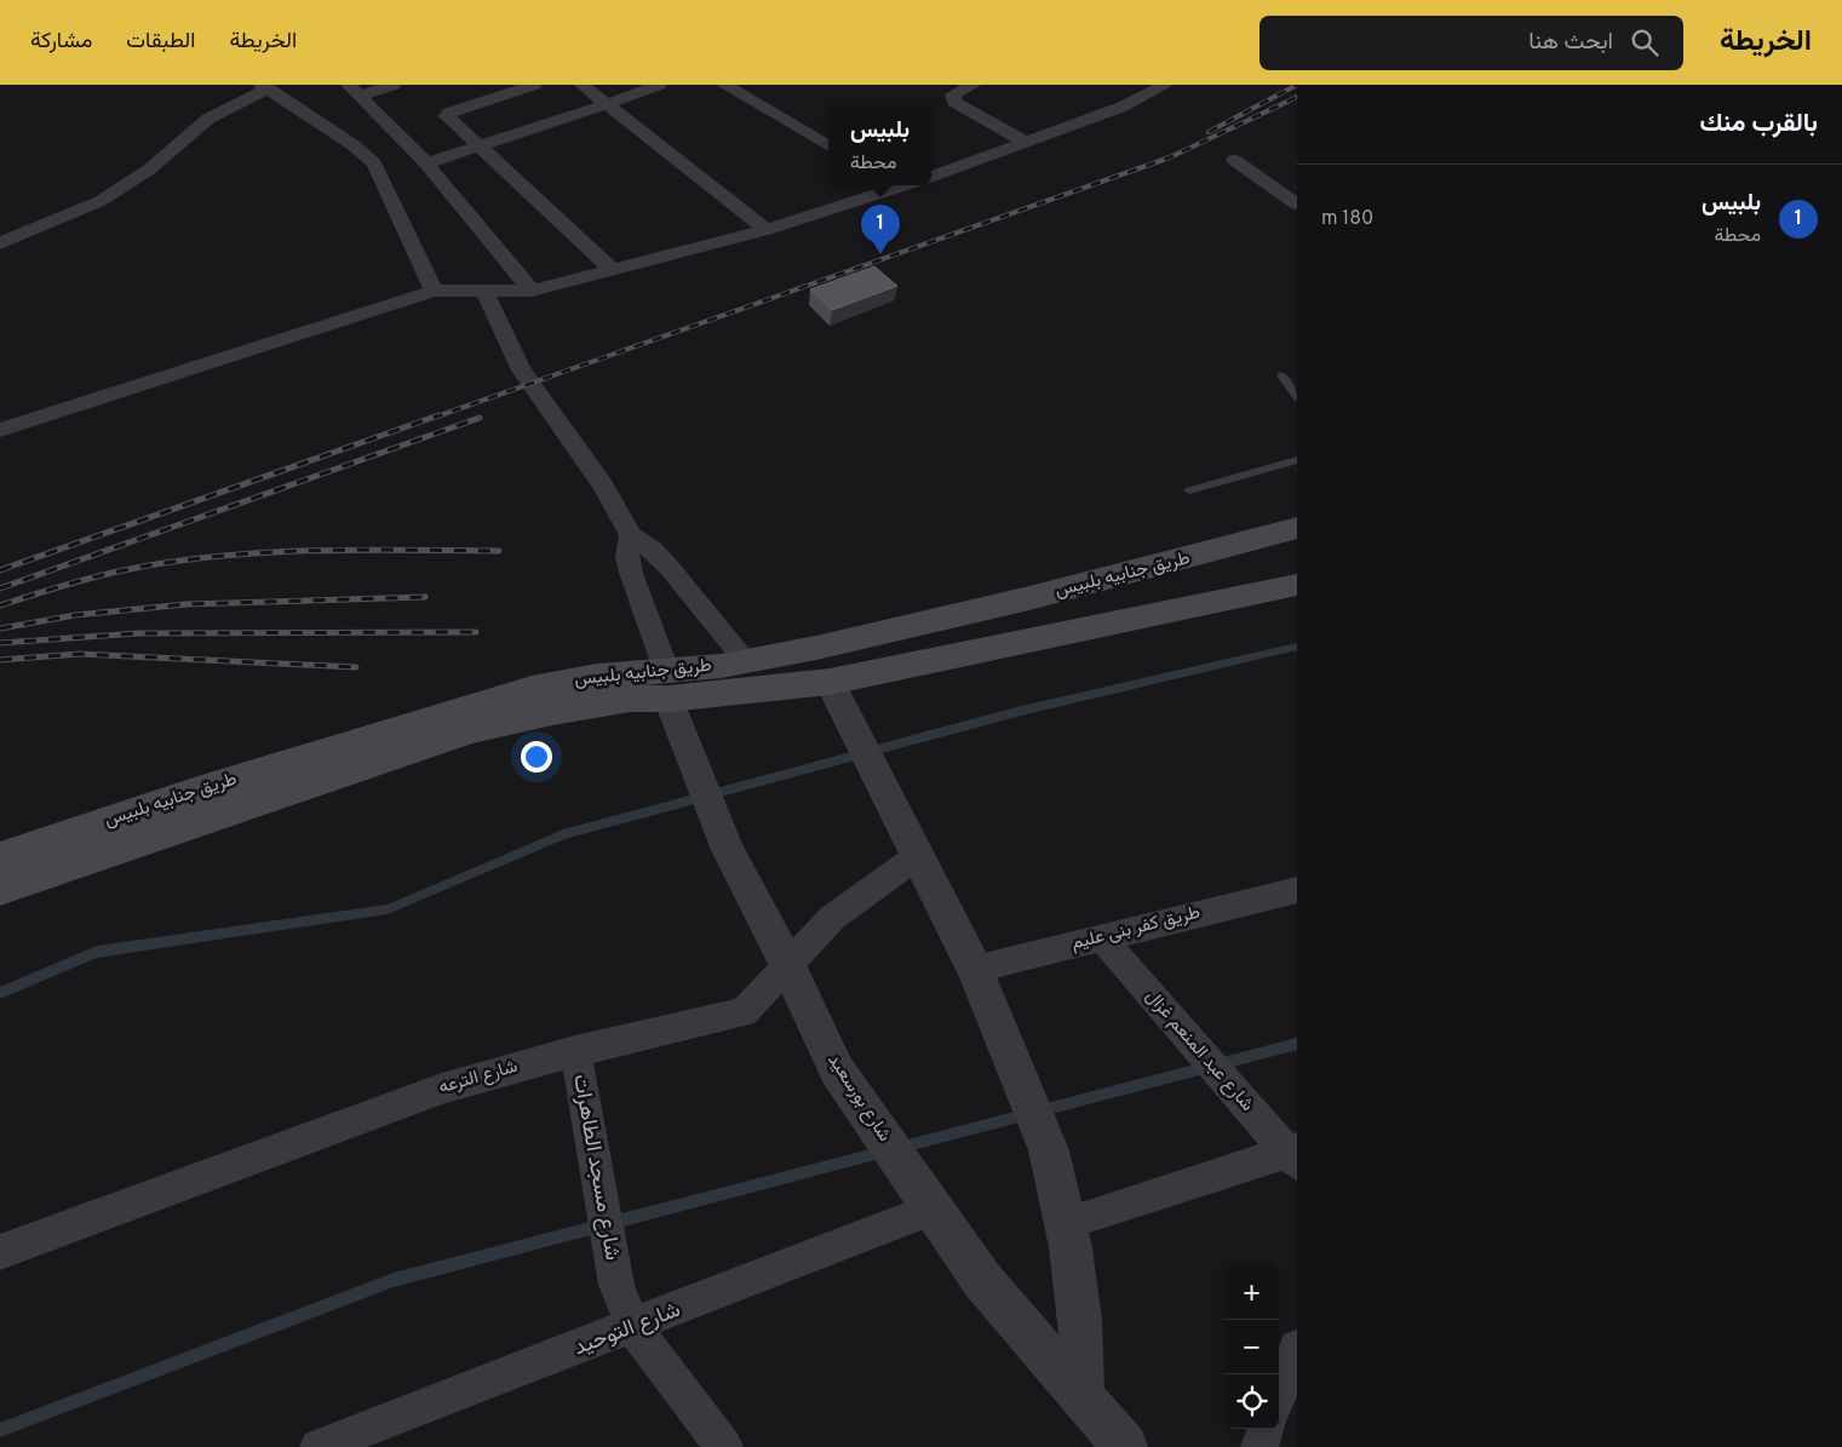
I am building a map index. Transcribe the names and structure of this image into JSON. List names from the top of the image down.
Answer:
{
  "streets": {
    "main road": ["طريق جنابيه بلبيس"],
    "street": [
      "طريق كفر بنى عليم",
      "شارع عبد المنعم غزال",
      "شارع الترعه",
      "شارع بورسعيد",
      "شارع مسجد الطاهرات",
      "شارع التوحيد"
    ]
  },
  "crossings": [
    ["طريق جنابيه بلبيس", "شارع بورسعيد"],
    ["طريق كفر بنى عليم", "شارع عبد المنعم غزال"],
    ["شارع الترعه", "شارع بورسعيد"],
    ["شارع الترعه", "شارع مسجد الطاهرات"],
    ["شارع بورسعيد", "شارع التوحيد"],
    ["شارع مسجد الطاهرات", "شارع التوحيد"]
  ],
  "page": {
    "header": "الخريطة",
    "search": "ابحث هنا",
    "nav": ["الخريطة", "الطبقات", "مشاركة"],
    "heading": "بالقرب منك",
    "popup": ["بلبيس", "محطة"],
    "list": [
      {
        "mark": "1",
        "name": "بلبيس",
        "note": "محطة",
        "value": "180 m"
      }
    ],
    "pins": "1",
    "map_buttons": ["+", "−"]
  }
}
